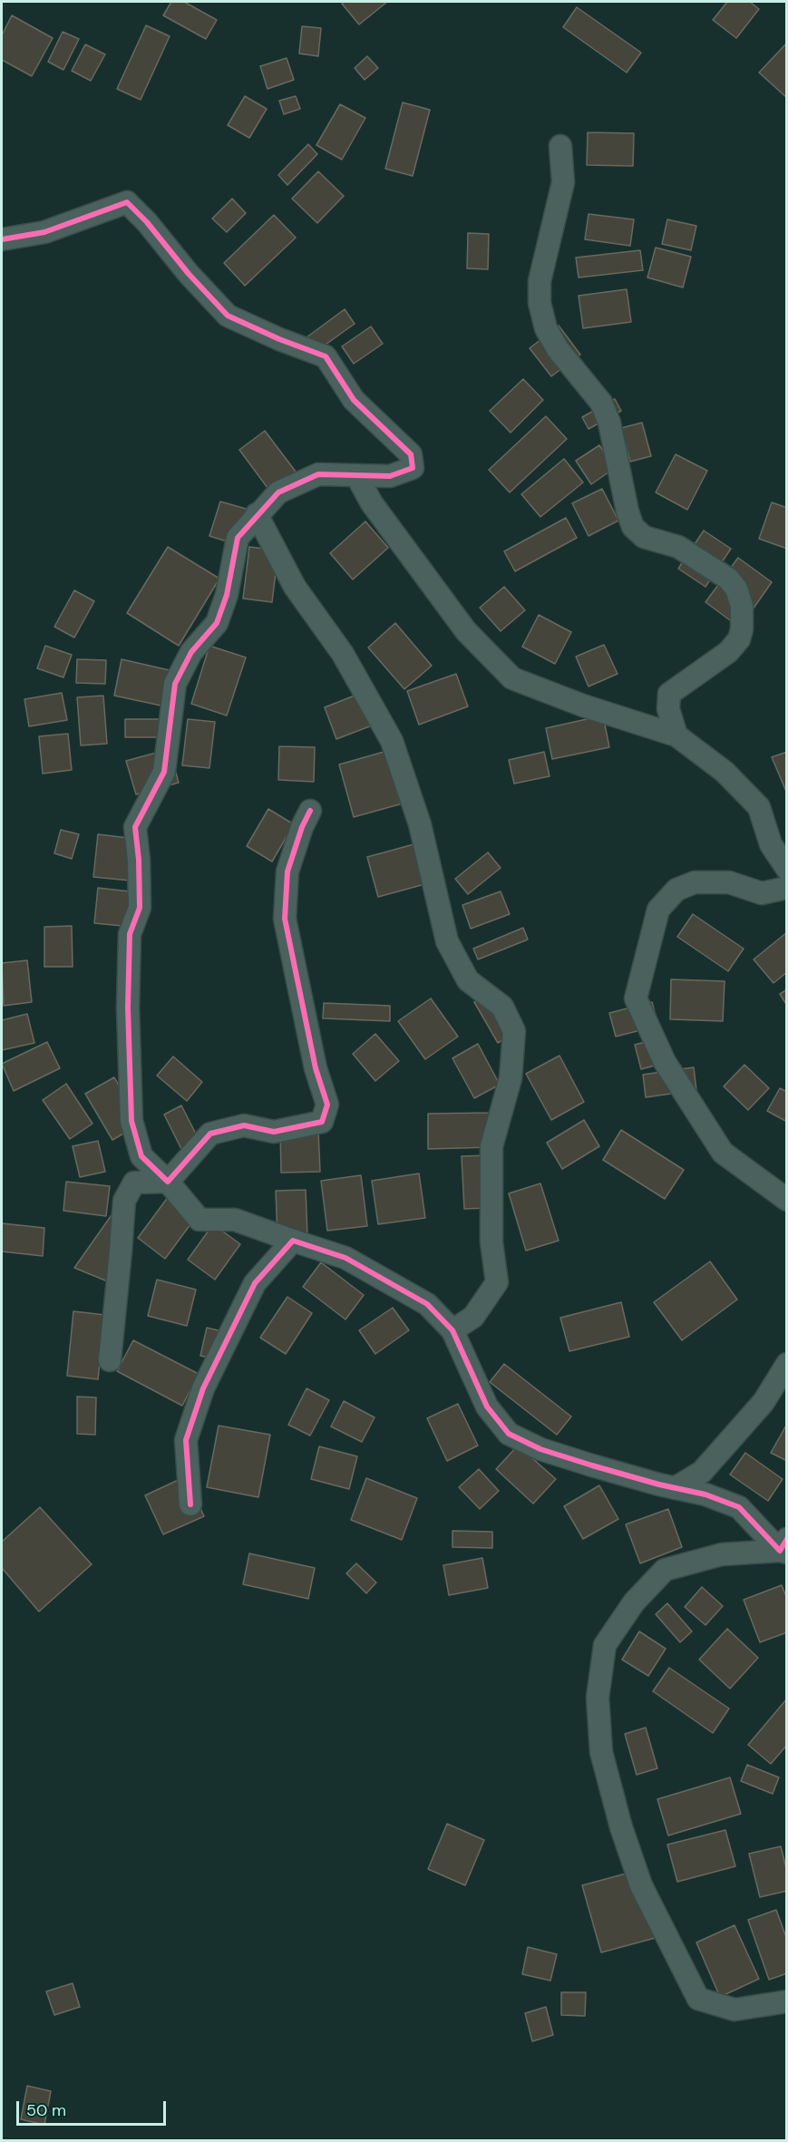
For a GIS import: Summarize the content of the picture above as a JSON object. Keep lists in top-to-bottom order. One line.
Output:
{"scale_bar":"50 m"}
